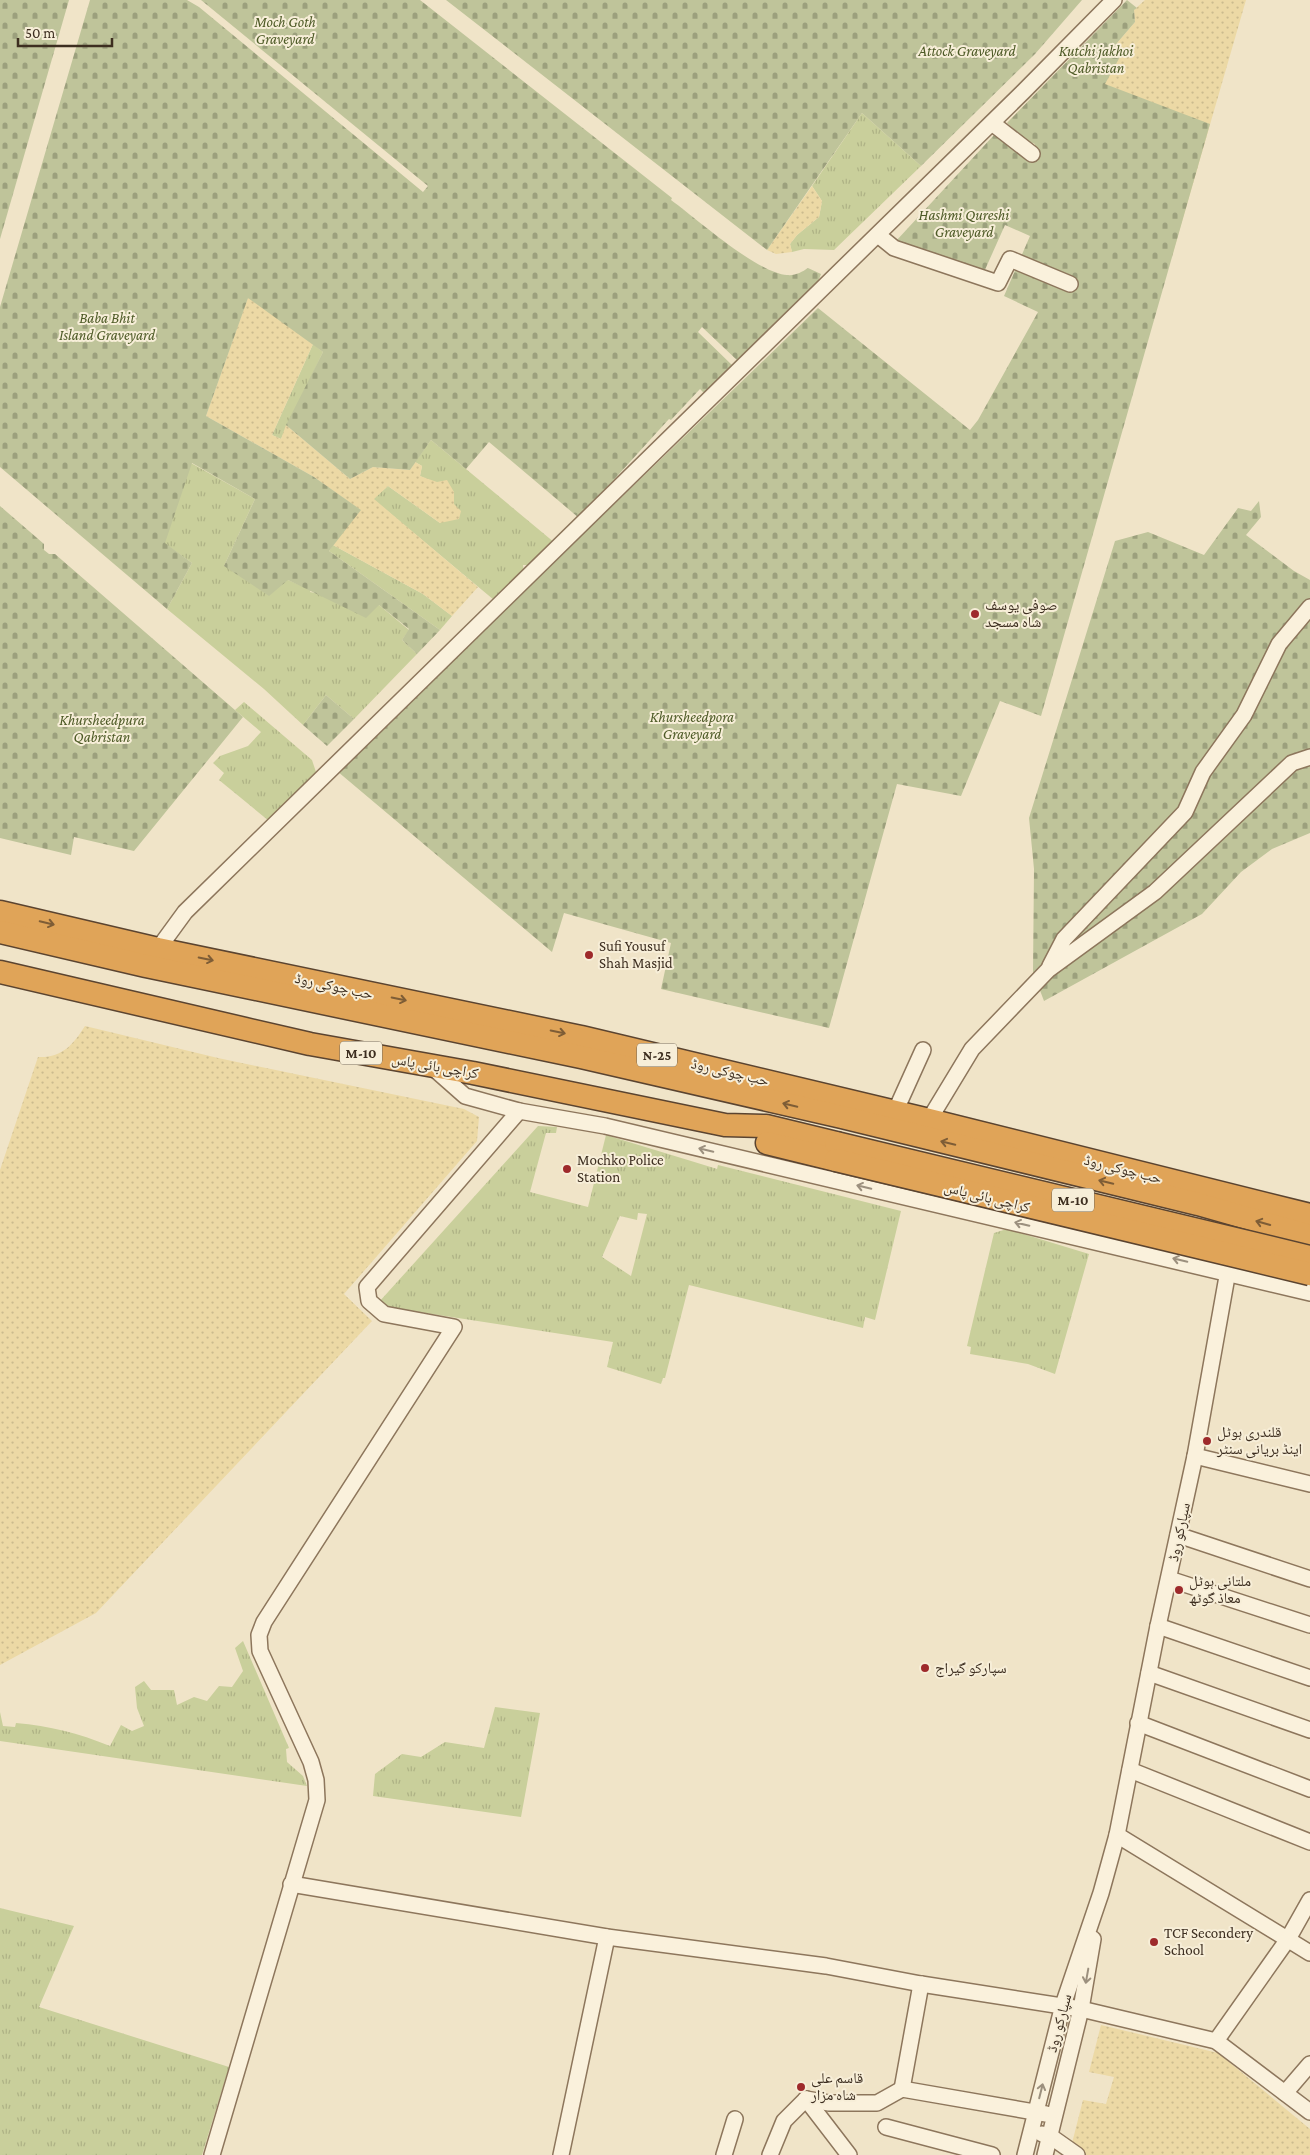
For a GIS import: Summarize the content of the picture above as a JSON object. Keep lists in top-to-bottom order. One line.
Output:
{"streets":{"highway":["حب چوکی روڈ","M-10","N-25","کراچی بائی پاس"],"street":["سپارکو روڈ"]},"crossings":[["حب چوکی روڈ","سپارکو روڈ"]],"parks":["Moch Goth Graveyard","Attock Graveyard","Kutchi jakhoi Qabristan","Hashmi Qureshi Graveyard","Baba Bhit Island Graveyard","Khursheedpora Graveyard","Khursheedpura Qabristan"],"places":["صوفی یوسف شاہ مسجد","Sufi Yousuf Shah Masjid","Mochko Police Station","قلندری ہوٹل اینڈ بریانی سنٹر","ملتانی ہوٹل معاذ گوٹھ","سپارکو گیراج","TCF Secondery School","قاسم علی شاہ مزار"],"scale_bar":"50 m"}
